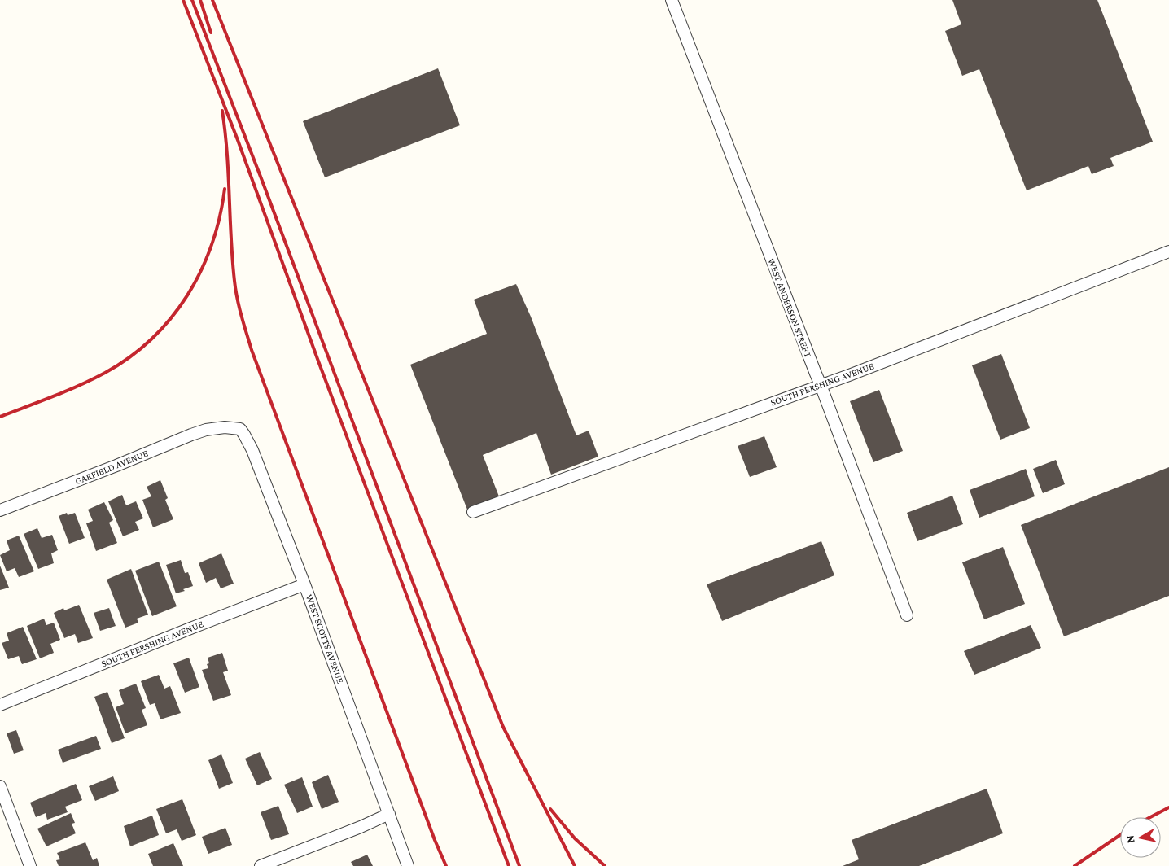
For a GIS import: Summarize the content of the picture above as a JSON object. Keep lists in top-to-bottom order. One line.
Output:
{"streets":{"street":["WEST ANDERSON STREET","SOUTH PERSHING AVENUE","GARFIELD AVENUE","WEST SCOTTS AVENUE"]},"crossings":[["WEST ANDERSON STREET","SOUTH PERSHING AVENUE"],["SOUTH PERSHING AVENUE","WEST SCOTTS AVENUE"],["GARFIELD AVENUE","WEST SCOTTS AVENUE"]],"north":"left"}
